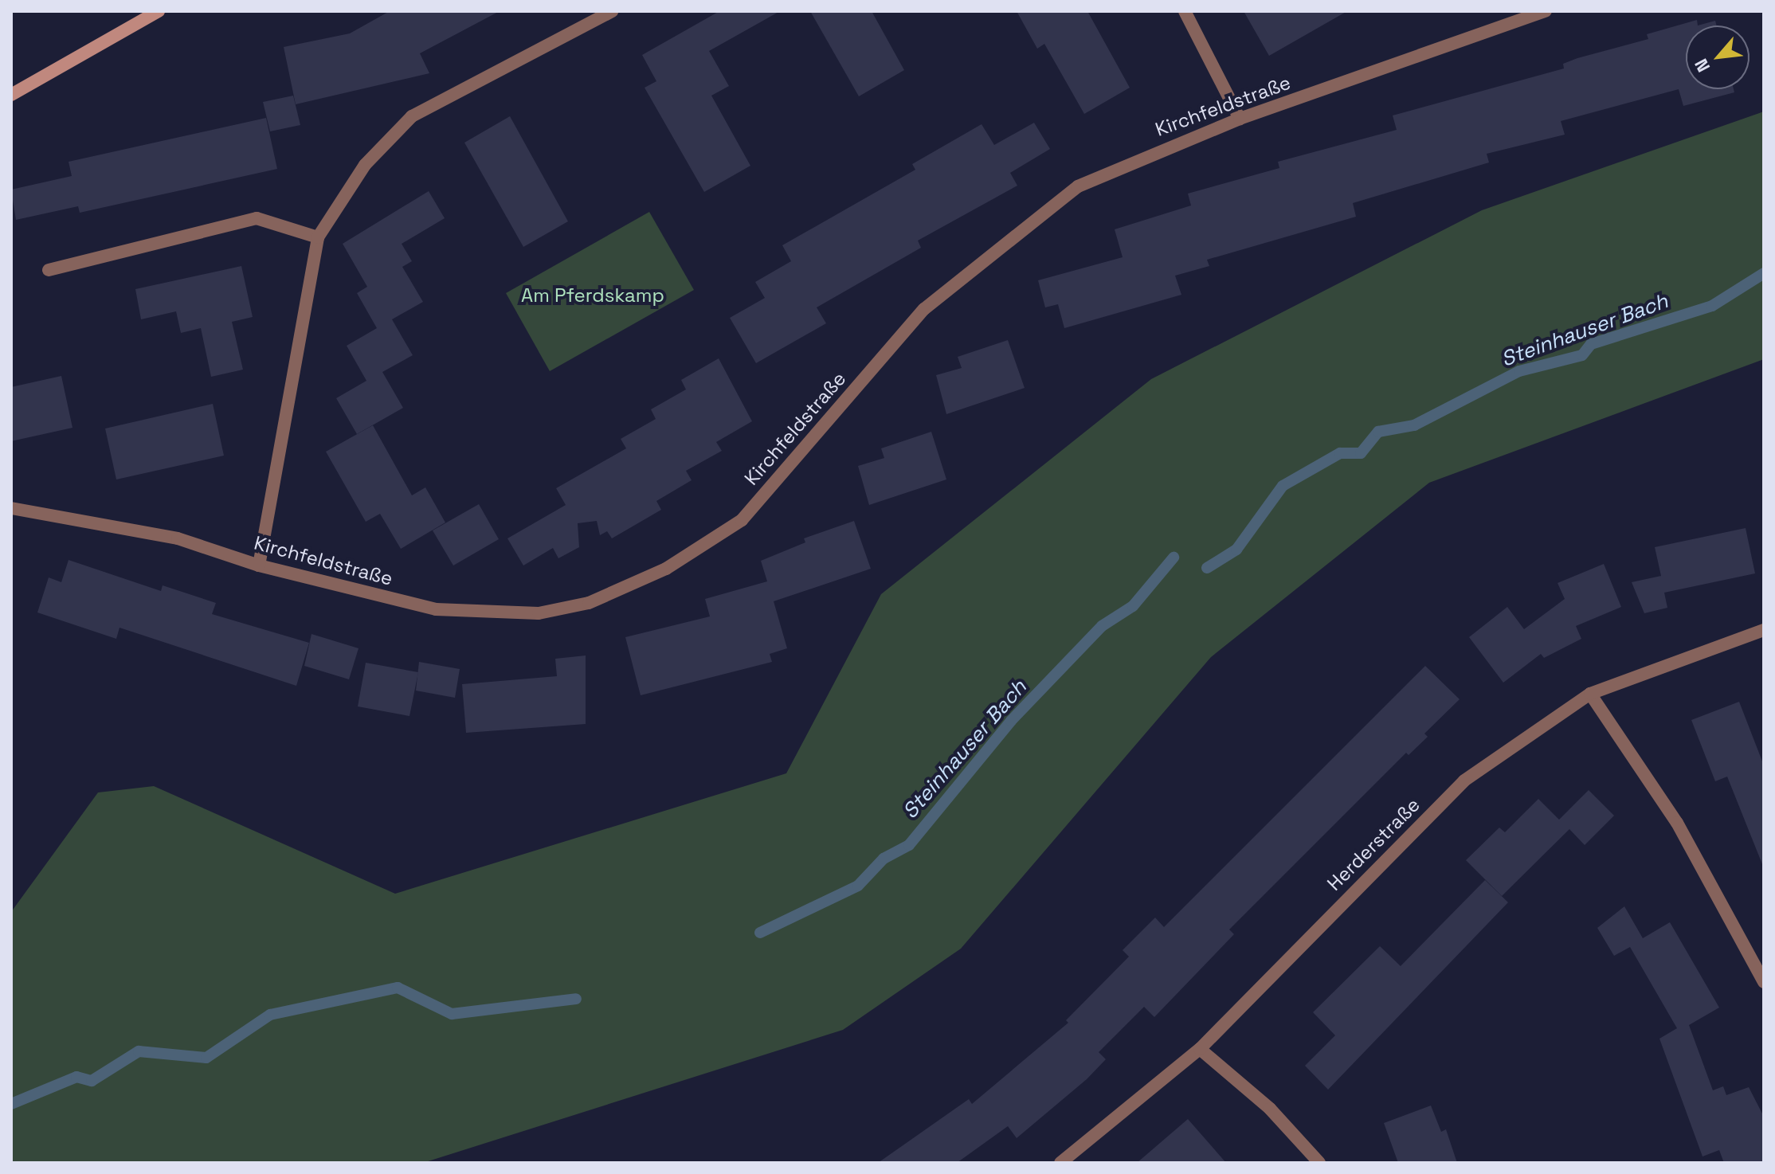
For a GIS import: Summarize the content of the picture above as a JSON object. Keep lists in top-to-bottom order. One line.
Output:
{"streets":{"street":["Kirchfeldstraße","Herderstraße"]},"water":["Steinhauser Bach"],"parks":["Am Pferdskamp"],"north":"bottom left"}
